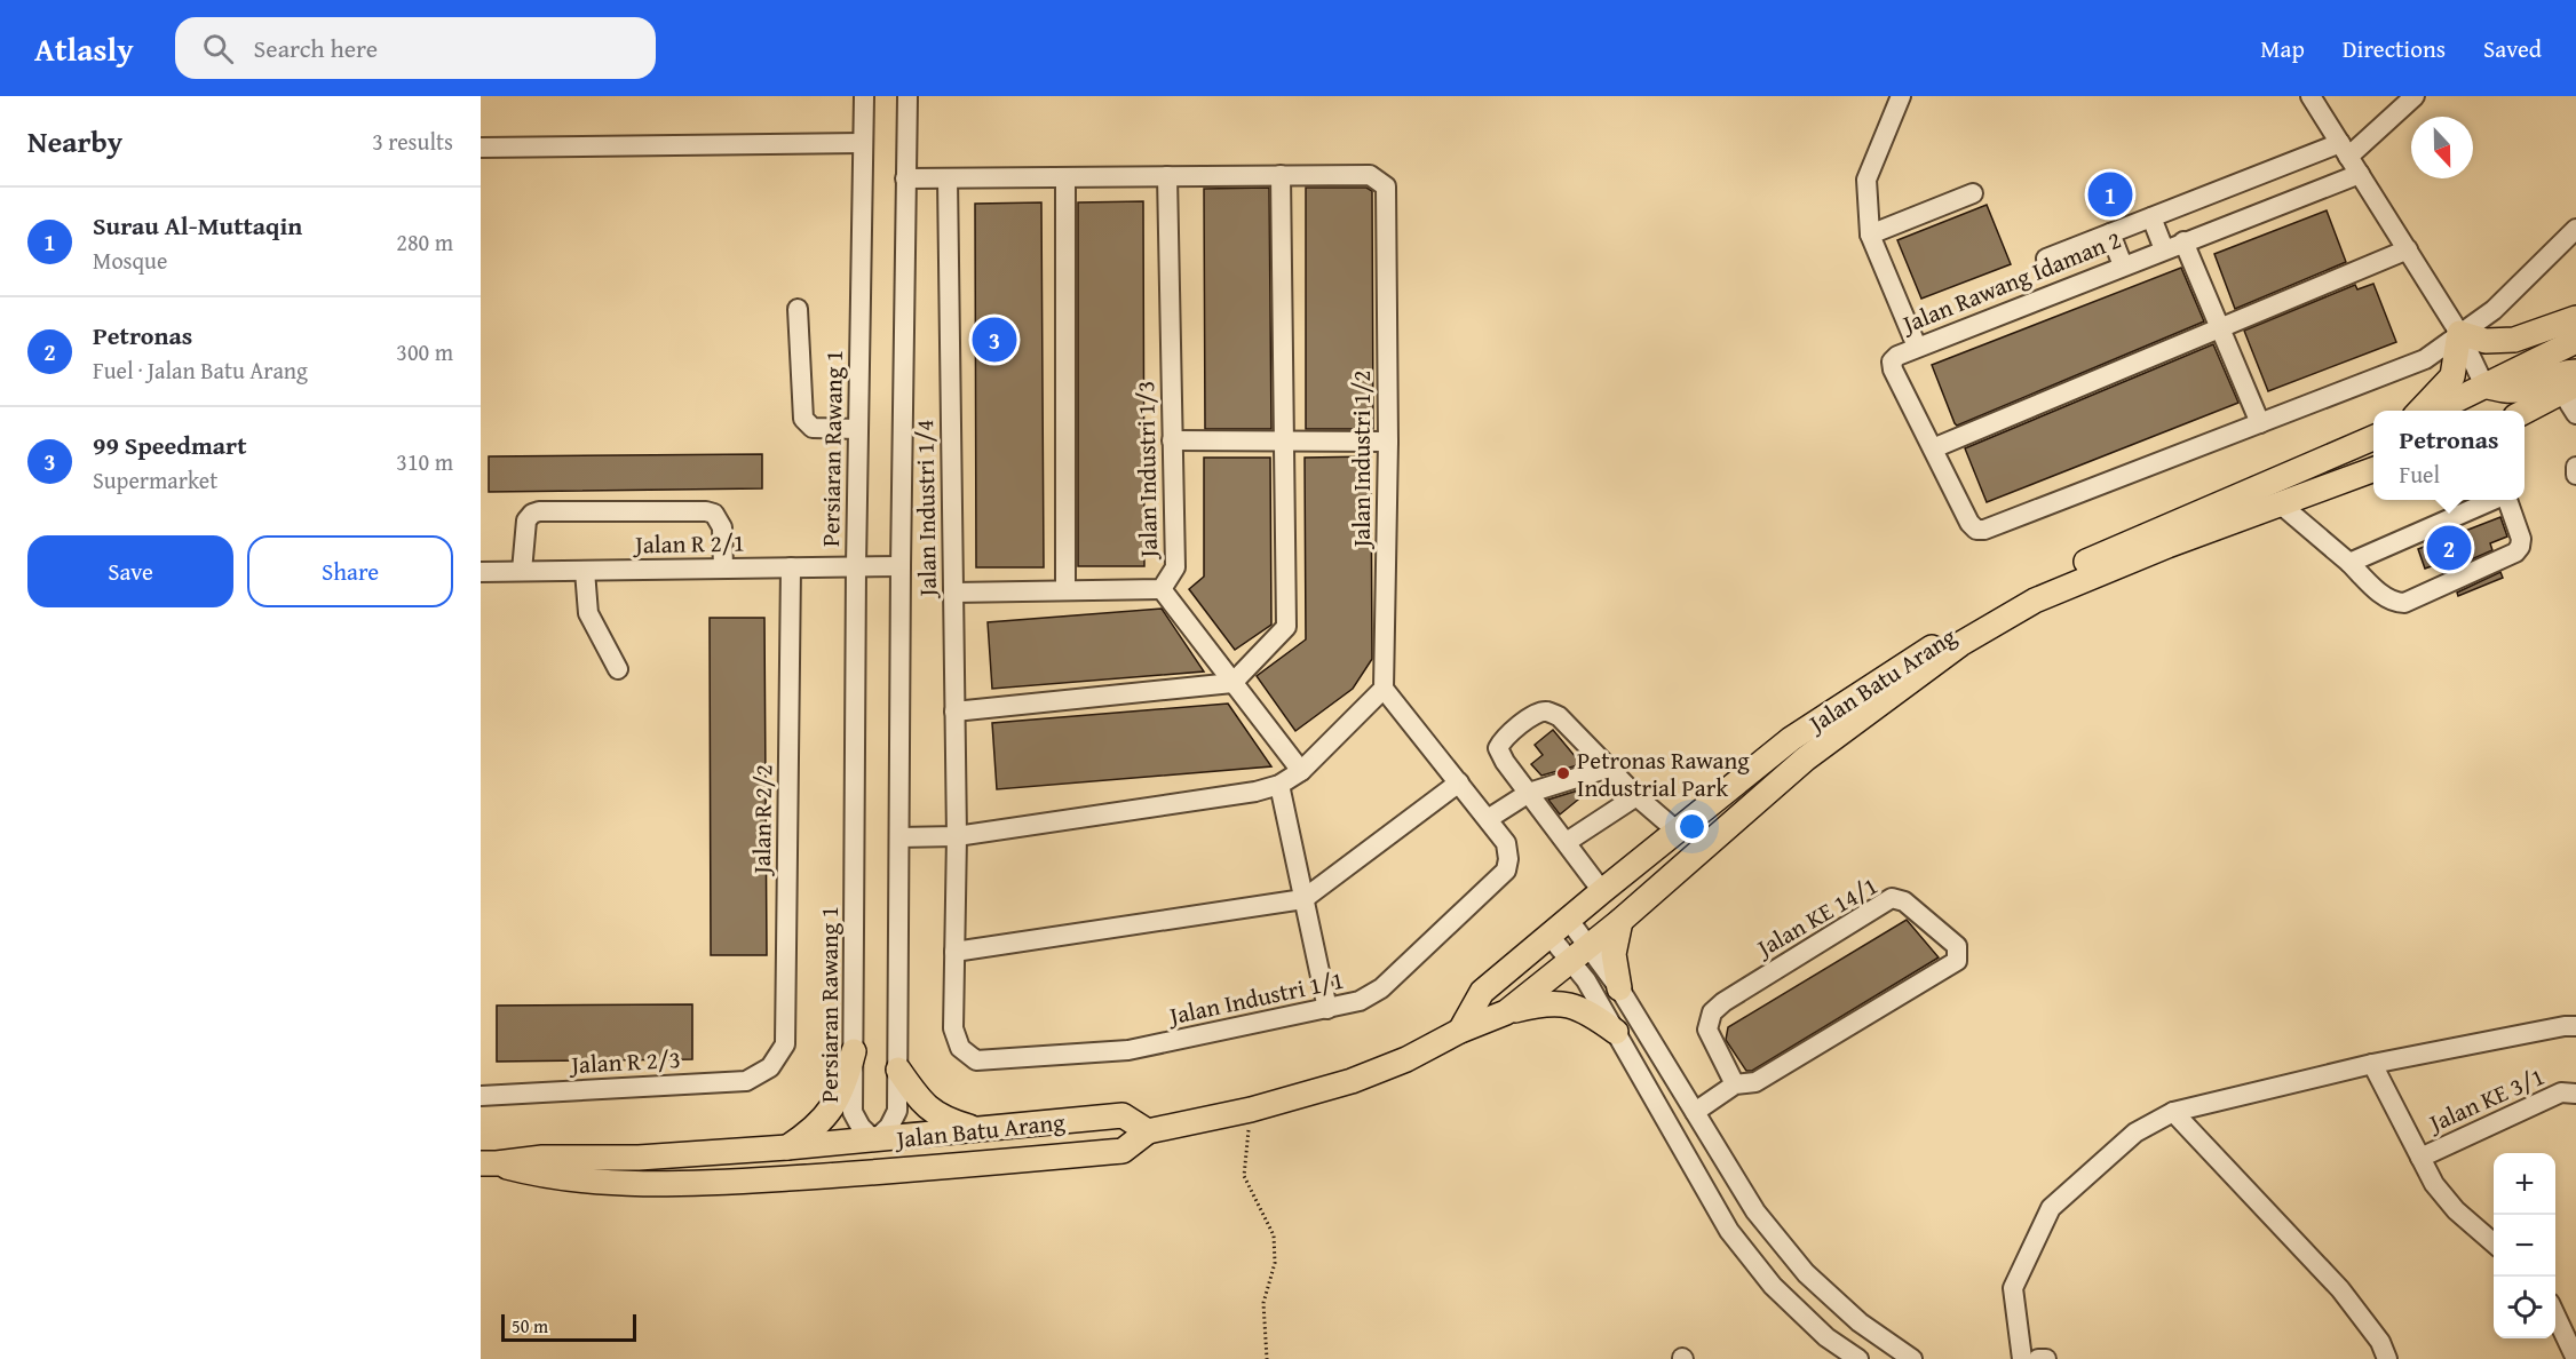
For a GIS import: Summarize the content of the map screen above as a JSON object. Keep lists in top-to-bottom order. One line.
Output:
{"streets":{"main road":["Jalan Batu Arang"],"street":["Jalan Rawang Idaman 2","Persiaran Rawang 1","Jalan Industri 1/2","Jalan Industri 1/3","Jalan Industri 1/4","Jalan R 2/1","Jalan R 2/2","Jalan KE 14/1","Jalan Industri 1/1","Jalan R 2/3","Jalan KE 3/1"]},"crossings":[["Persiaran Rawang 1","Jalan R 2/1"],["Persiaran Rawang 1","Jalan Batu Arang"],["Jalan Industri 1/2","Jalan Industri 1/3"],["Jalan Industri 1/2","Jalan Industri 1/4"],["Jalan Industri 1/2","Jalan Industri 1/1"],["Jalan Industri 1/3","Jalan Industri 1/4"],["Jalan Industri 1/4","Jalan Industri 1/1"],["Jalan R 2/1","Jalan R 2/2"],["Jalan R 2/2","Jalan R 2/3"]],"places":["Petronas Rawang Industrial Park"],"scale_bar":"50 m","north":"bottom","page":{"header":"Atlasly","search":"Search here","nav":["Map","Directions","Saved"],"heading":["Nearby","3 results"],"pins":["1","3","2"],"list":[{"mark":"1","name":"Surau Al-Muttaqin","note":"Mosque","value":"280 m"},{"mark":"2","name":"Petronas","note":"Fuel · Jalan Batu Arang","value":"300 m"},{"mark":"3","name":"99 Speedmart","note":"Supermarket","value":"310 m"}],"popup":["Petronas","Fuel"],"buttons":["Save","Share"],"map_buttons":["+","−"],"scale":"50 m"}}
